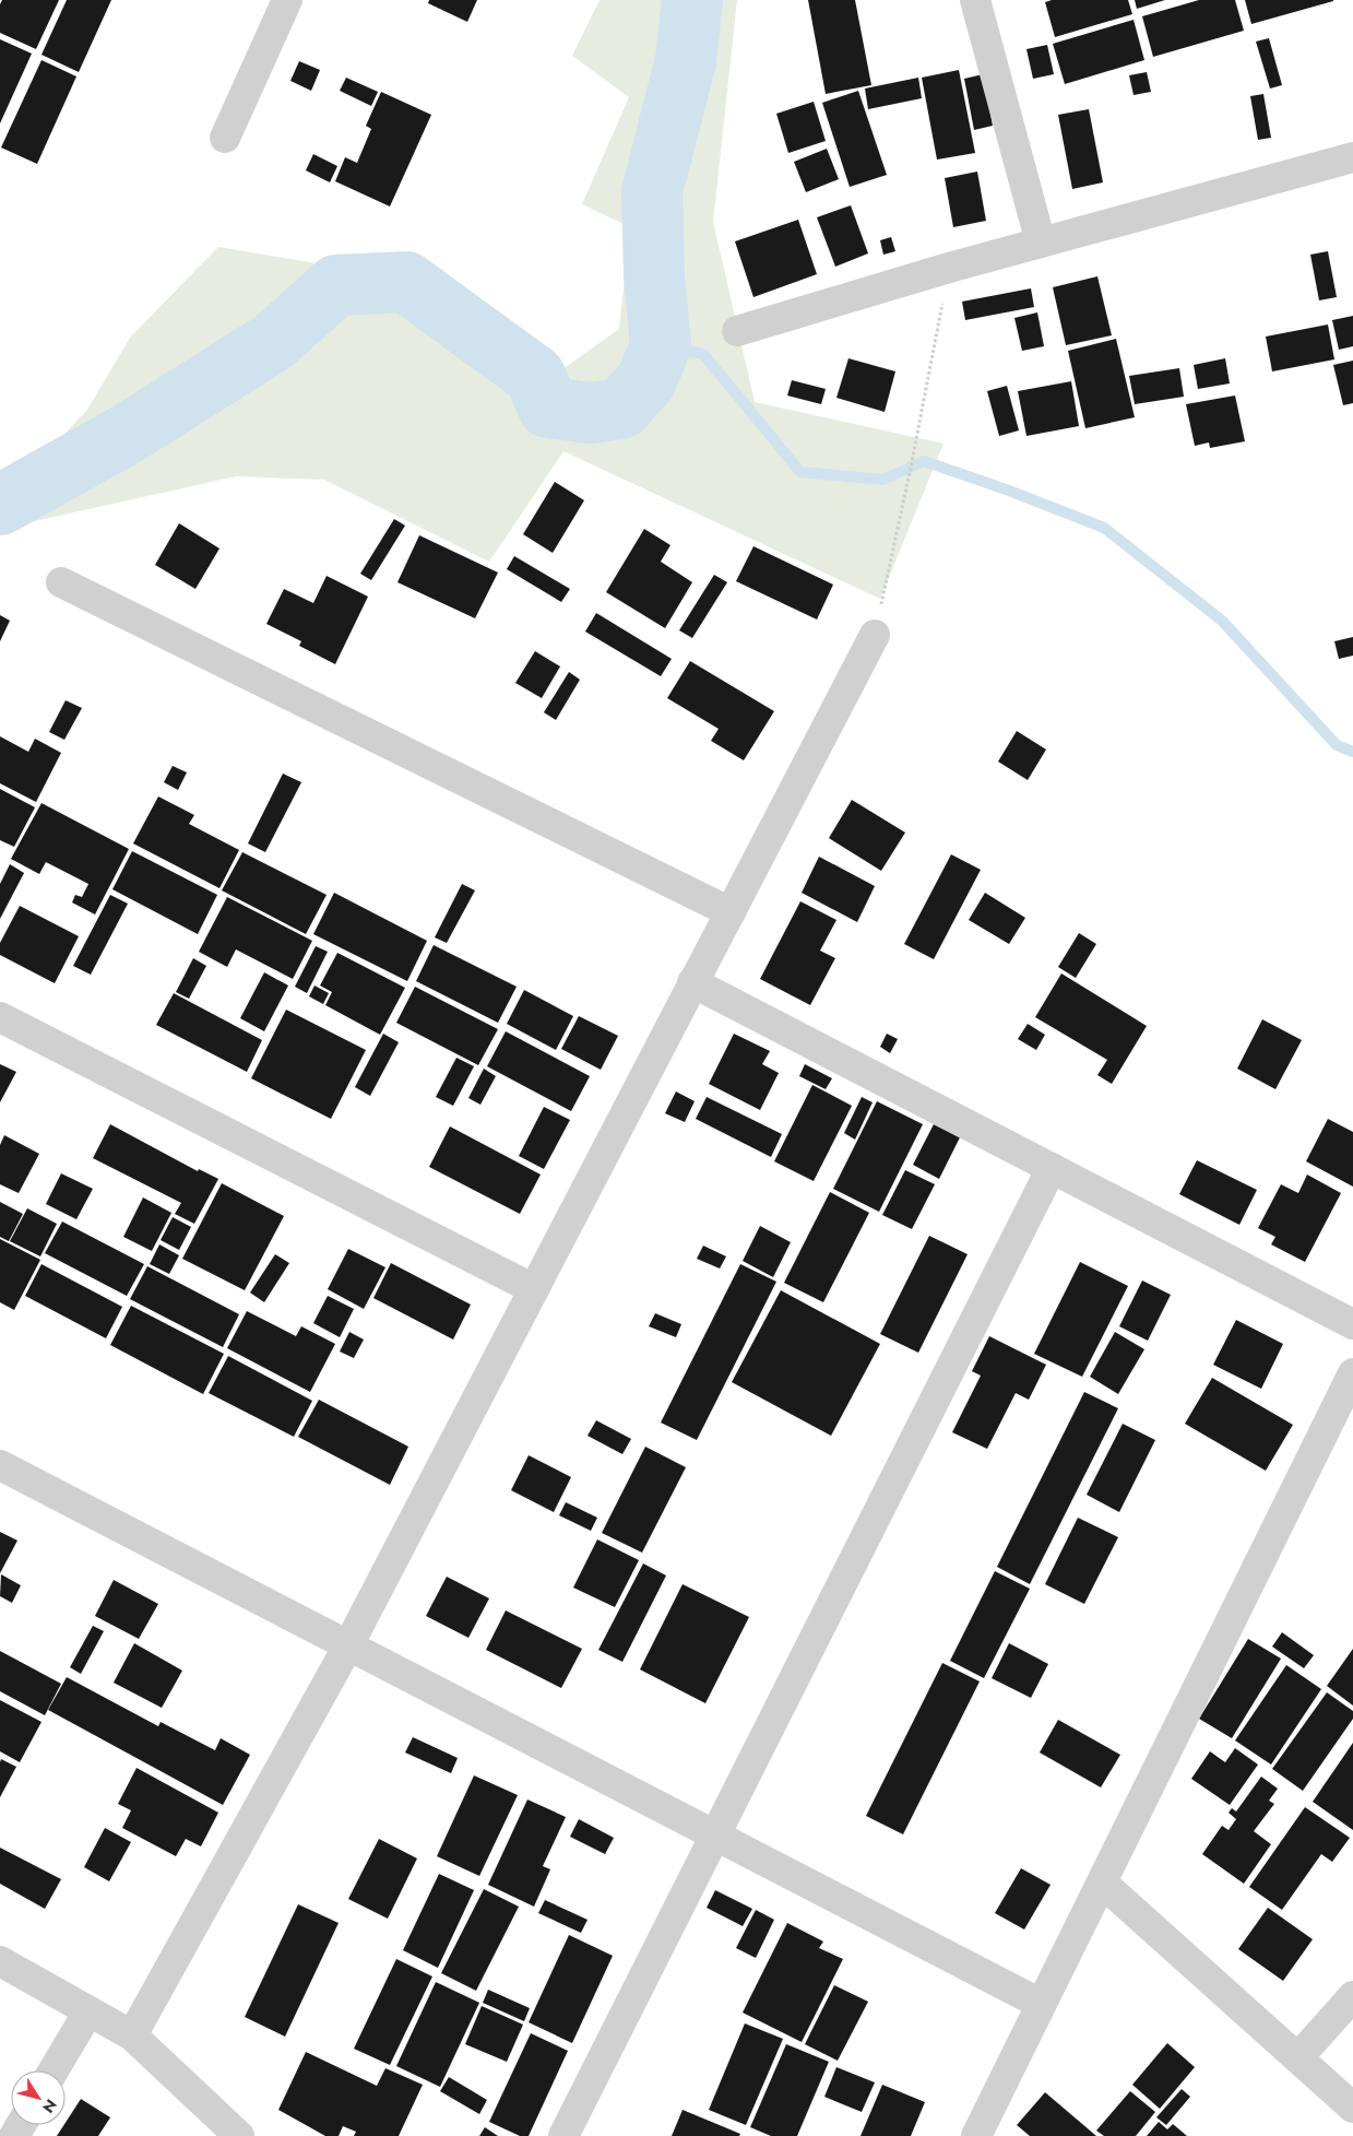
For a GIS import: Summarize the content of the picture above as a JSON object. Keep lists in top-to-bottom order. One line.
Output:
{"north":"bottom right"}
